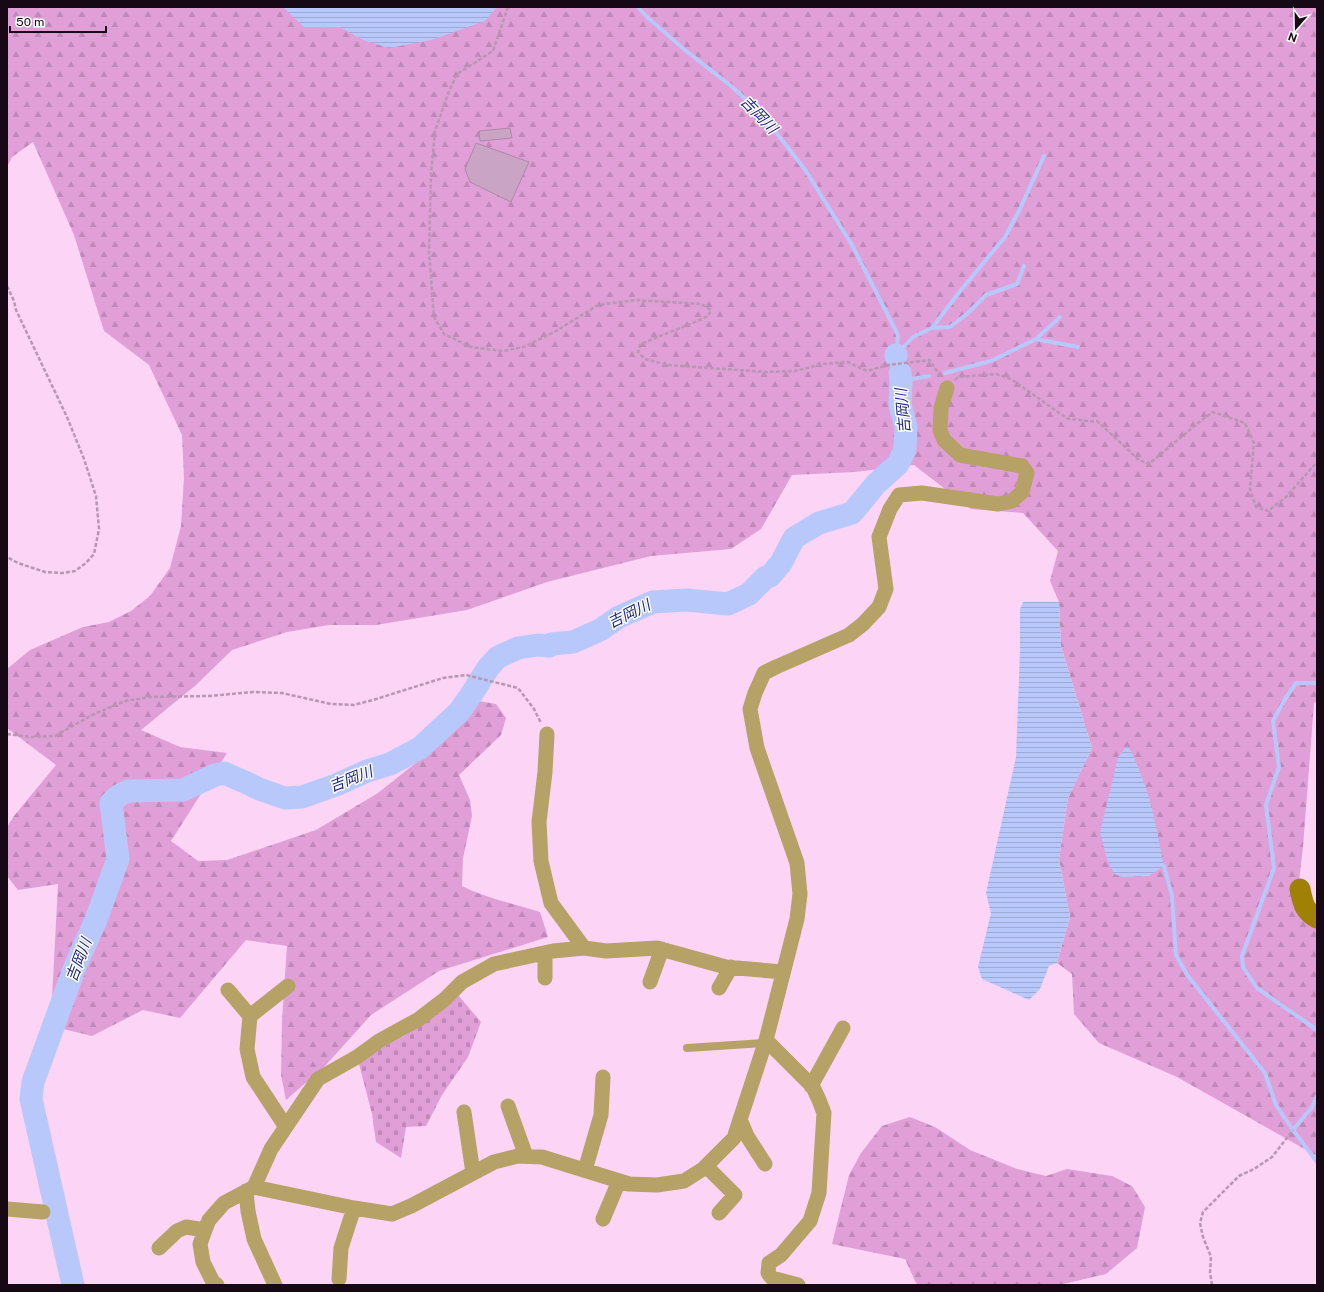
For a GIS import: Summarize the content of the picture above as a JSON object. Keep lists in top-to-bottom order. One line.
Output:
{"water":["吉岡川"],"scale_bar":"50 m","north":"bottom"}
